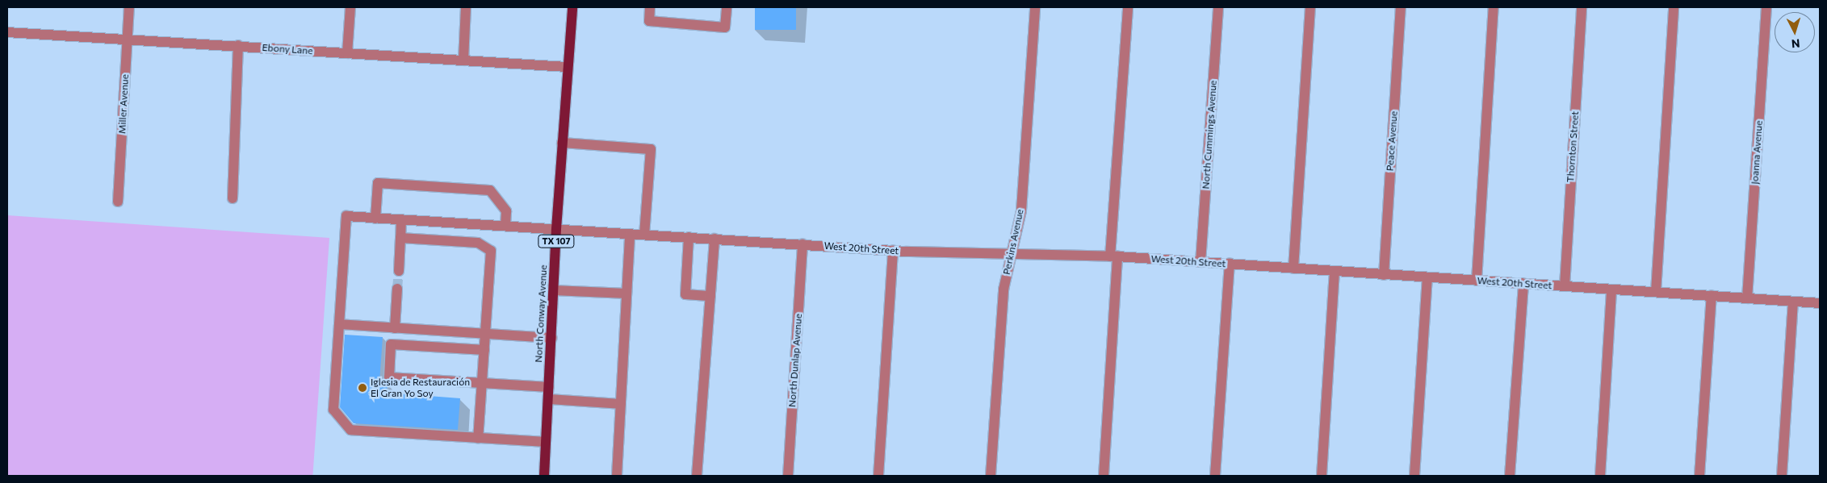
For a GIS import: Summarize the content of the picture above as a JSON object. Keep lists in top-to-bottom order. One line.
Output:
{"streets":{"main road":["TX 107","North Conway Avenue"],"street":["Ebony Lane","Miller Avenue","North Cummings Avenue","Peace Avenue","Thornton Street","Joanna Avenue","Perkins Avenue","West 20th Street","North Dunlap Avenue"]},"crossings":[["Ebony Lane","Miller Avenue"],["Ebony Lane","North Conway Avenue"],["North Cummings Avenue","West 20th Street"],["Peace Avenue","West 20th Street"],["Thornton Street","West 20th Street"],["Joanna Avenue","West 20th Street"],["Perkins Avenue","West 20th Street"],["West 20th Street","North Conway Avenue"],["West 20th Street","North Dunlap Avenue"]],"places":["Iglesia de Restauración El Gran Yo Soy"],"north":"bottom"}
